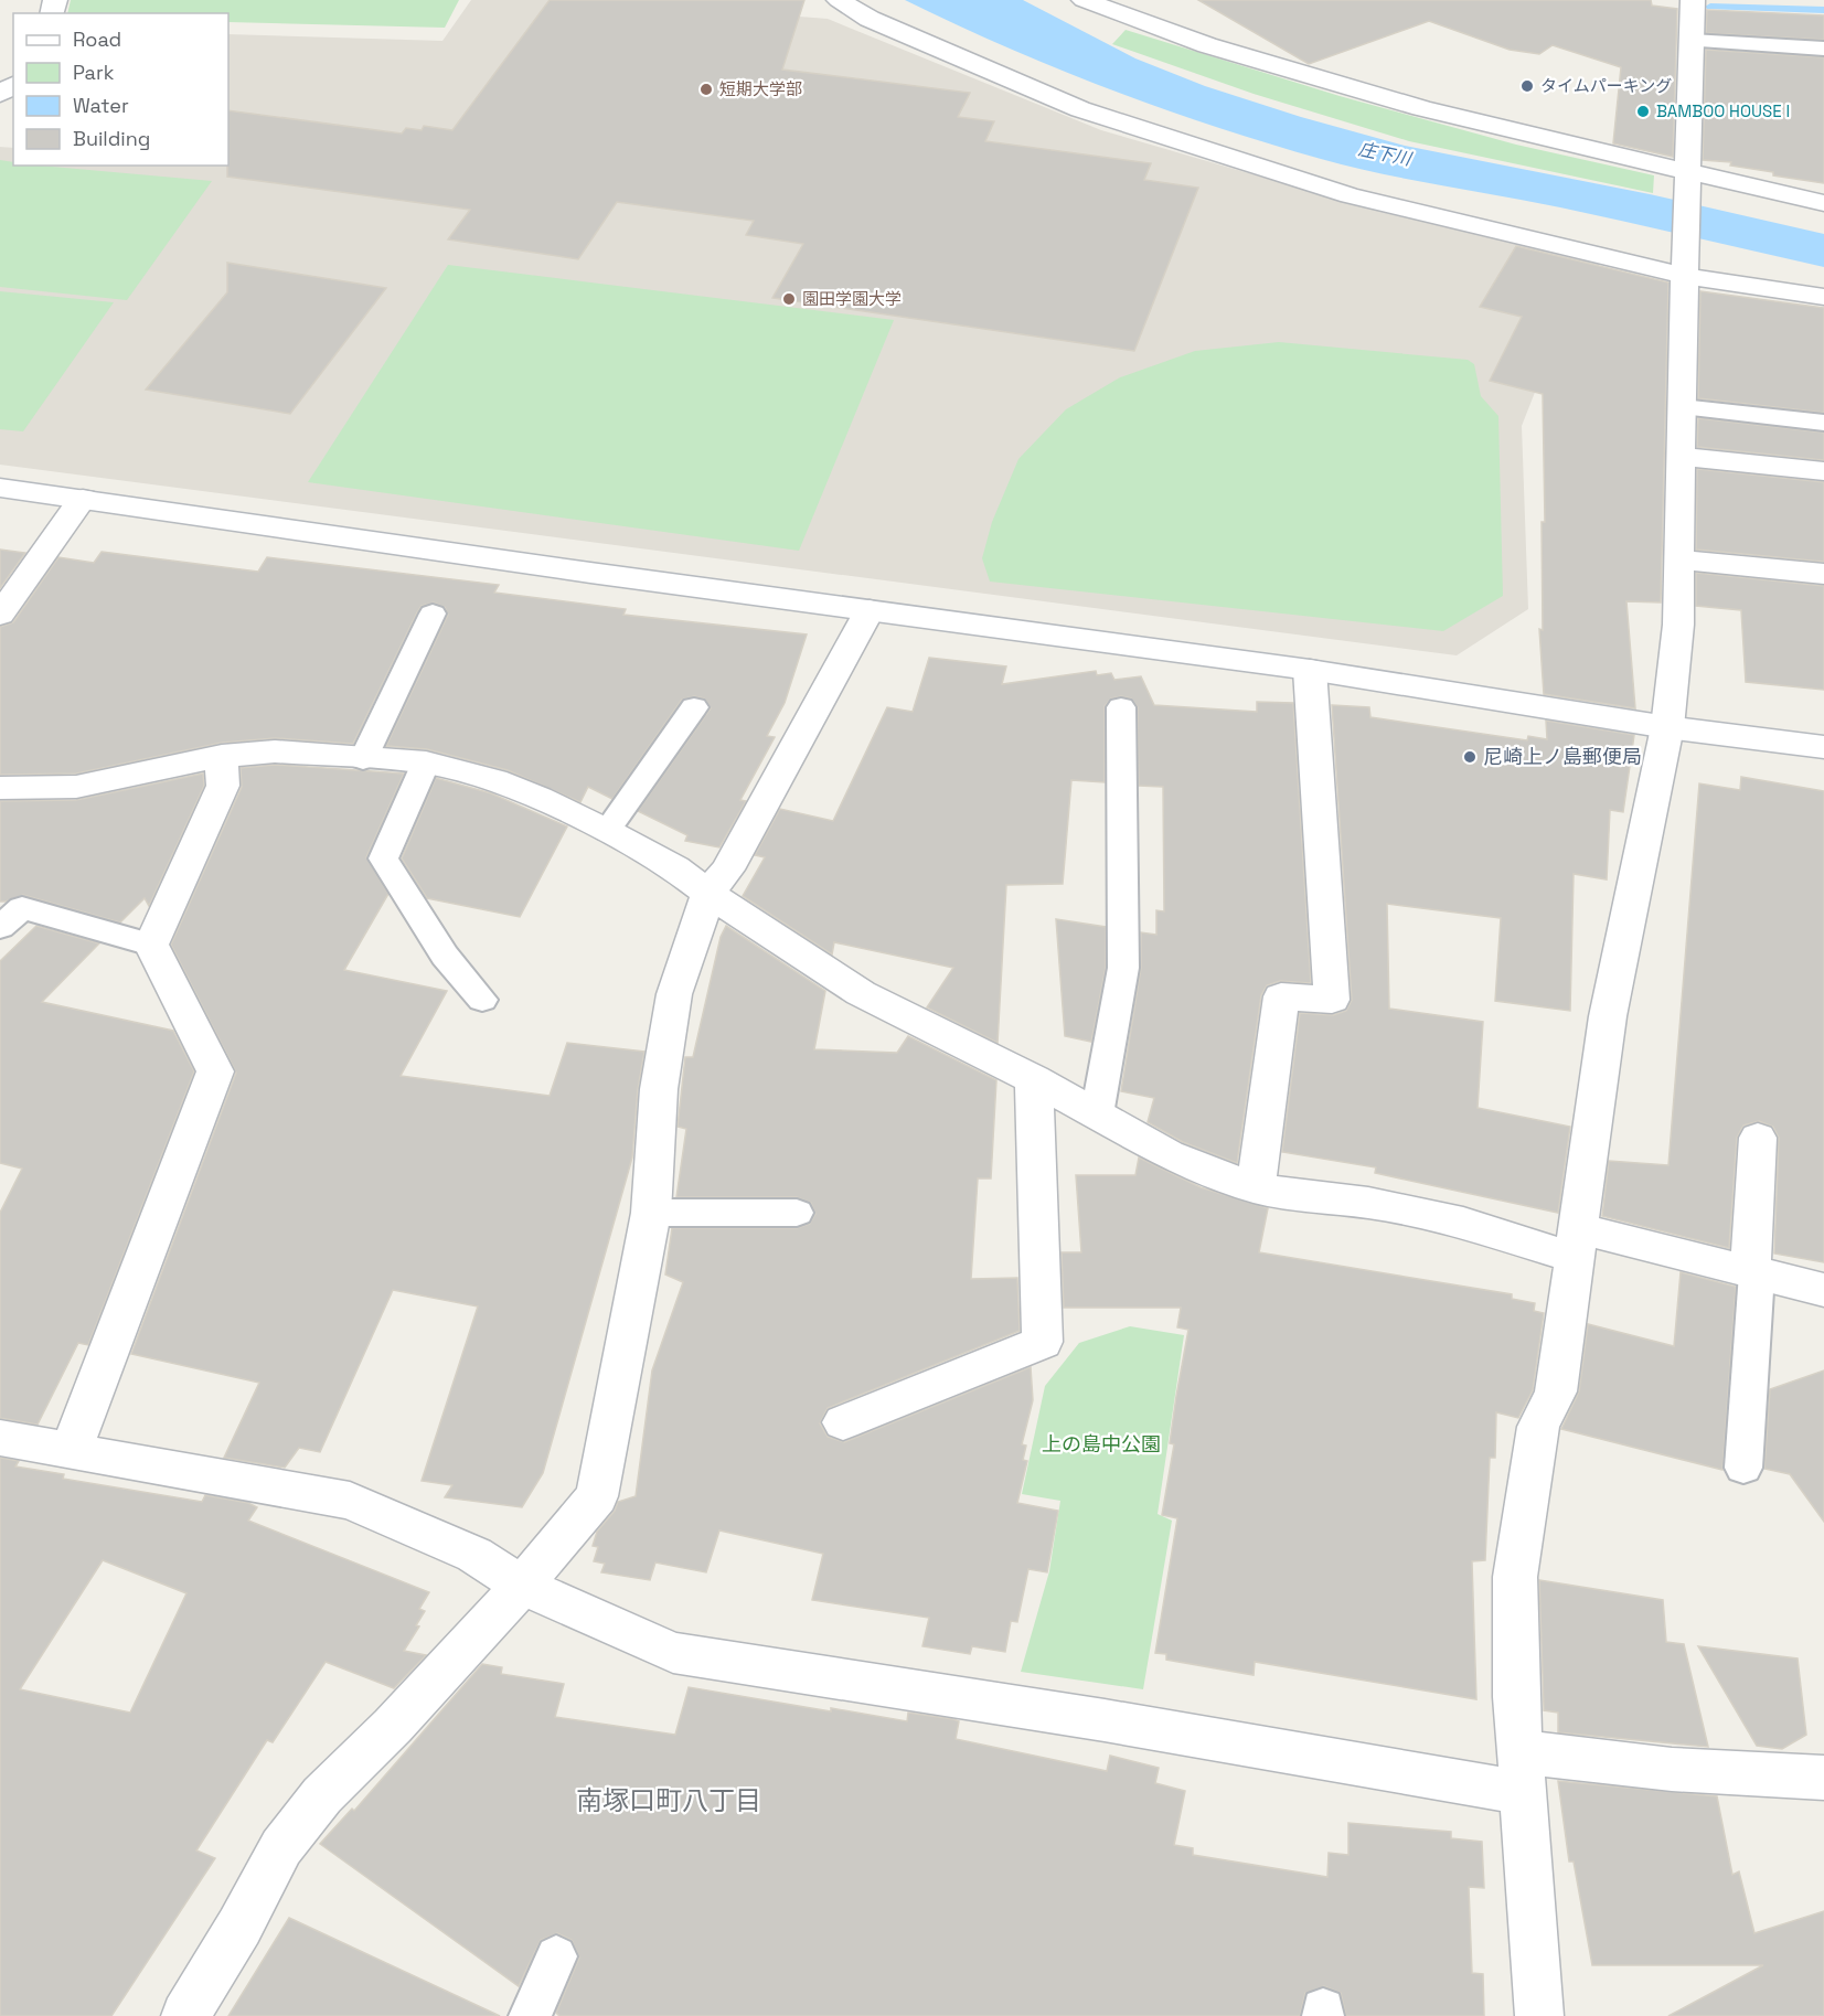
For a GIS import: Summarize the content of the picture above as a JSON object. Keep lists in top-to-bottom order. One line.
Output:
{"districts":["南塚口町八丁目"],"water":["庄下川"],"parks":["上の島中公園"],"places":["タイムパーキング","短期大学部","BAMBOO HOUSE I","園田学園大学","尼崎上ノ島郵便局"],"legend":["Road","Park","Water","Building"]}
